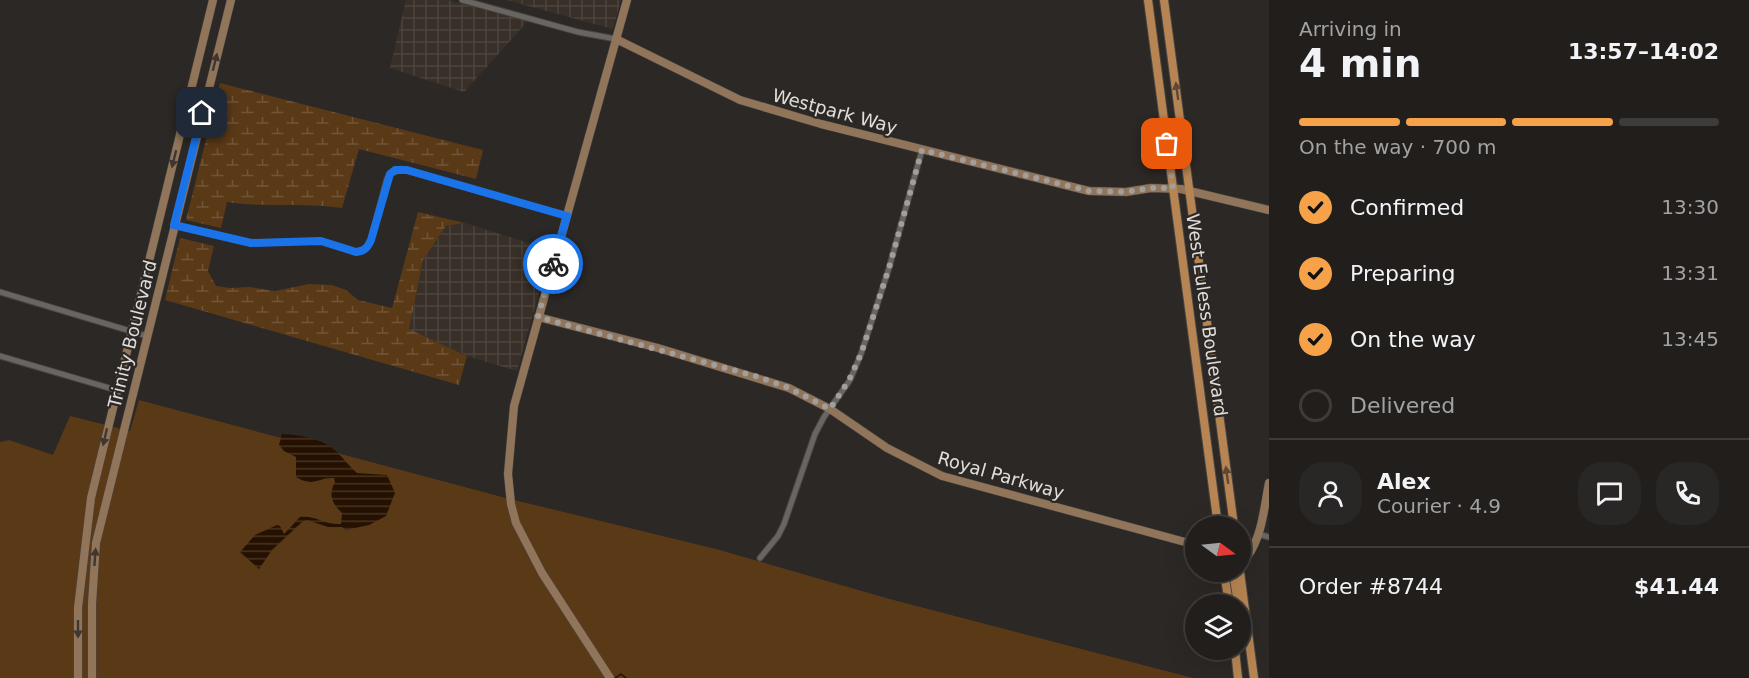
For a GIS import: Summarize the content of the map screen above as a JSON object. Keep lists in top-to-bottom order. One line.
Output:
{"streets":{"main road":["West Euless Boulevard"],"street":["Westpark Way","Trinity Boulevard","Royal Parkway"]},"crossings":[["Westpark Way","West Euless Boulevard"]],"north":"right","page":{"heading":["4 min","Arriving in","13:57–14:02"],"panel":["Alex","Courier · 4.9","Order #8744","$41.44"],"bar":"On the way · 700 m","list":[["Confirmed","13:30"],["Preparing","13:31"],["On the way","13:45"],"Delivered"]}}
